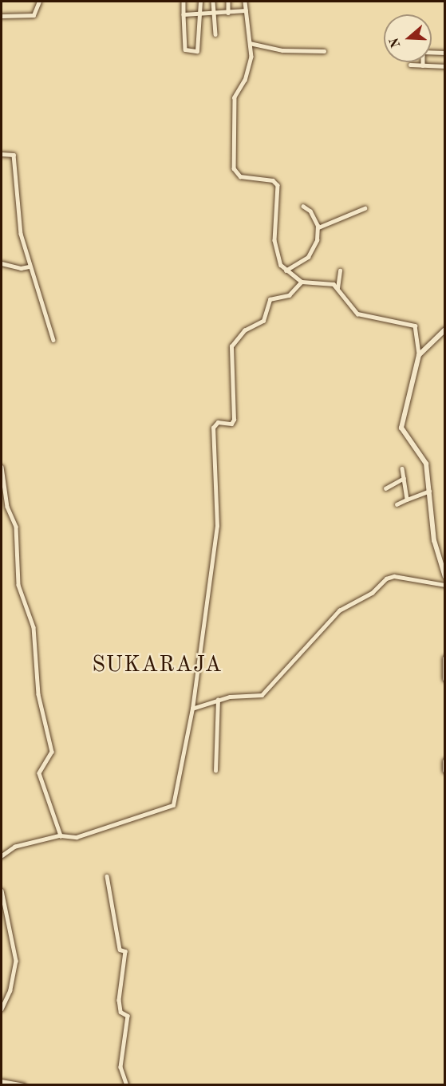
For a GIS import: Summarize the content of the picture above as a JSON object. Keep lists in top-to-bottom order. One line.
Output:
{"districts":["SUKARAJA"],"north":"left"}
